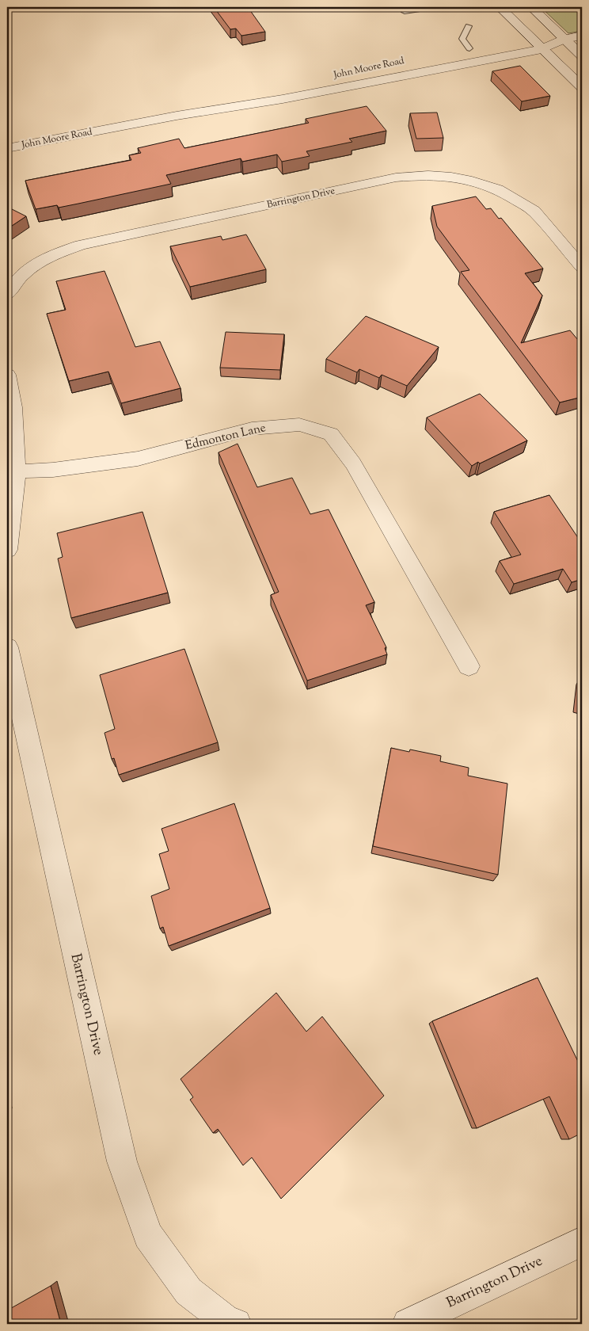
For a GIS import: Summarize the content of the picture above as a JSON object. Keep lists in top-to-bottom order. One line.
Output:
{"streets":{"street":["John Moore Road","Barrington Drive","Edmonton Lane"]}}
